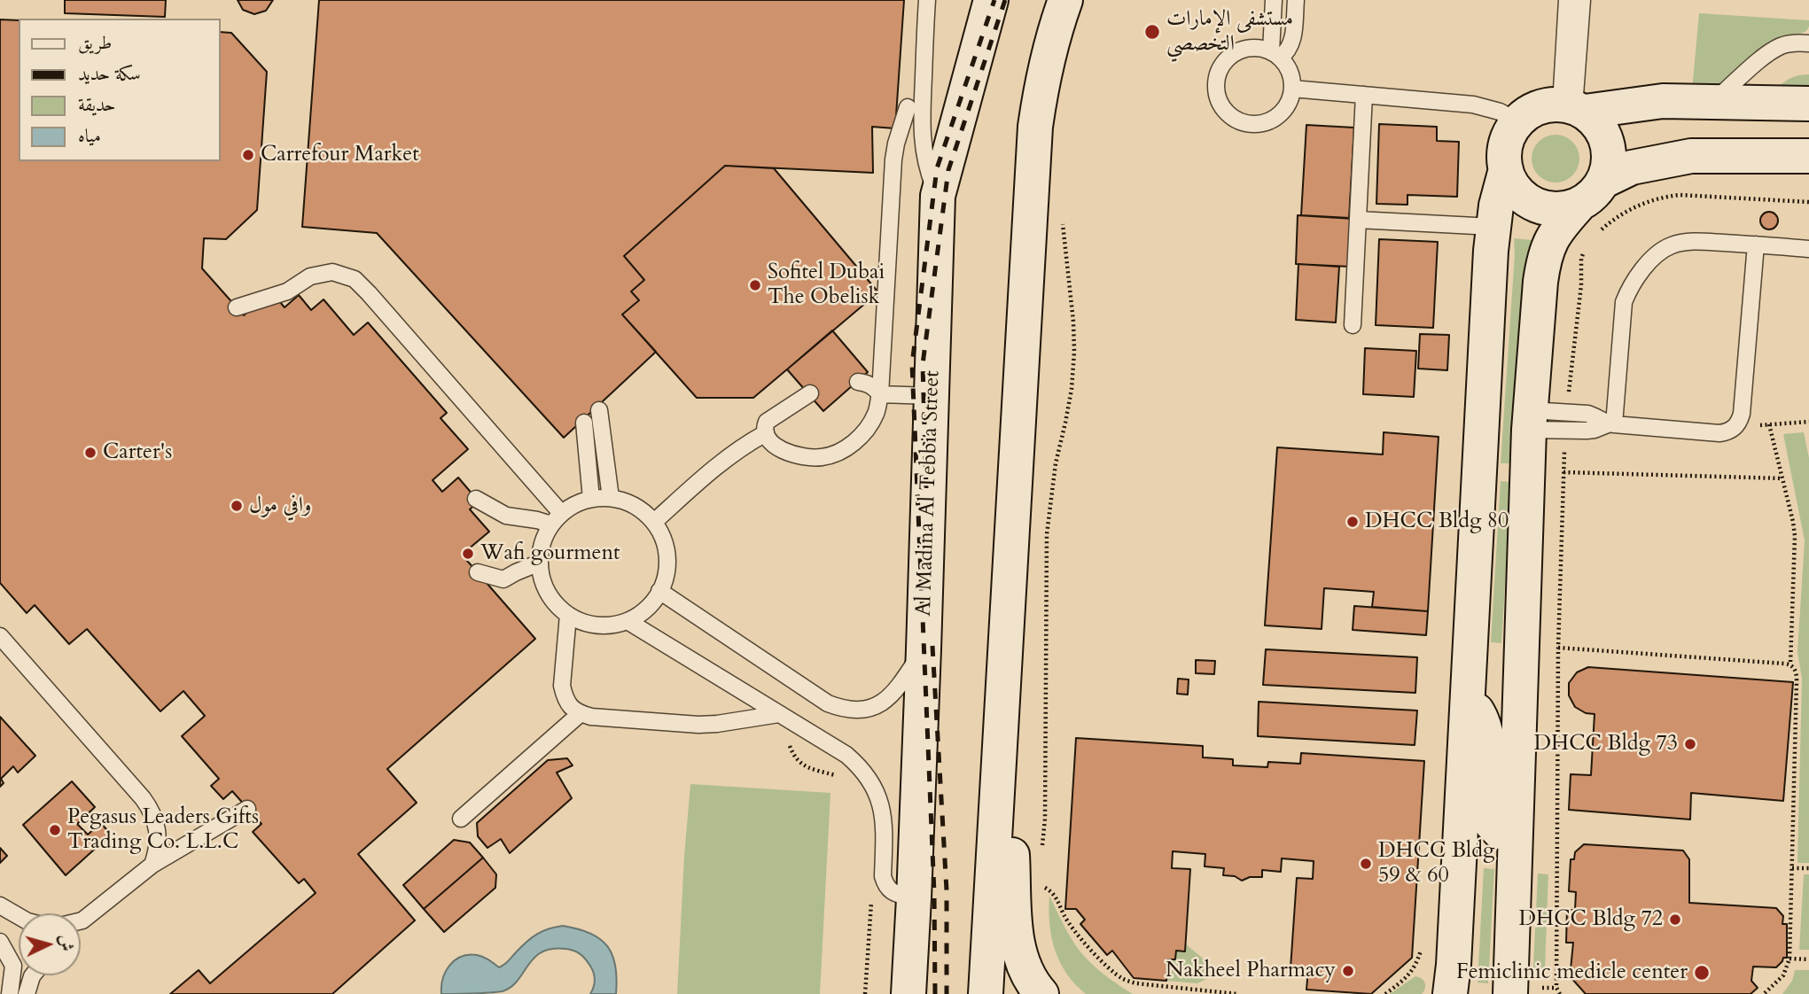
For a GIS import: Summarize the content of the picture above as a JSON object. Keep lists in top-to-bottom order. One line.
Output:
{"streets":{"street":["Al Madina Al Tebbia Street"]},"places":["مستشفى الإمارات التخصصي","Carrefour Market","Sofitel Dubai The Obelisk","Carter's","وافي مول","DHCC Bldg 80","Wafi gourment","DHCC Bldg 73","Pegasus Leaders Gifts Trading Co. L.L.C","DHCC Bldg 59 & 60","DHCC Bldg 72","Nakheel Pharmacy","Femiclinic medicle center"],"legend":["طريق","سكة حديد","حديقة","مياه"],"north":"right"}
